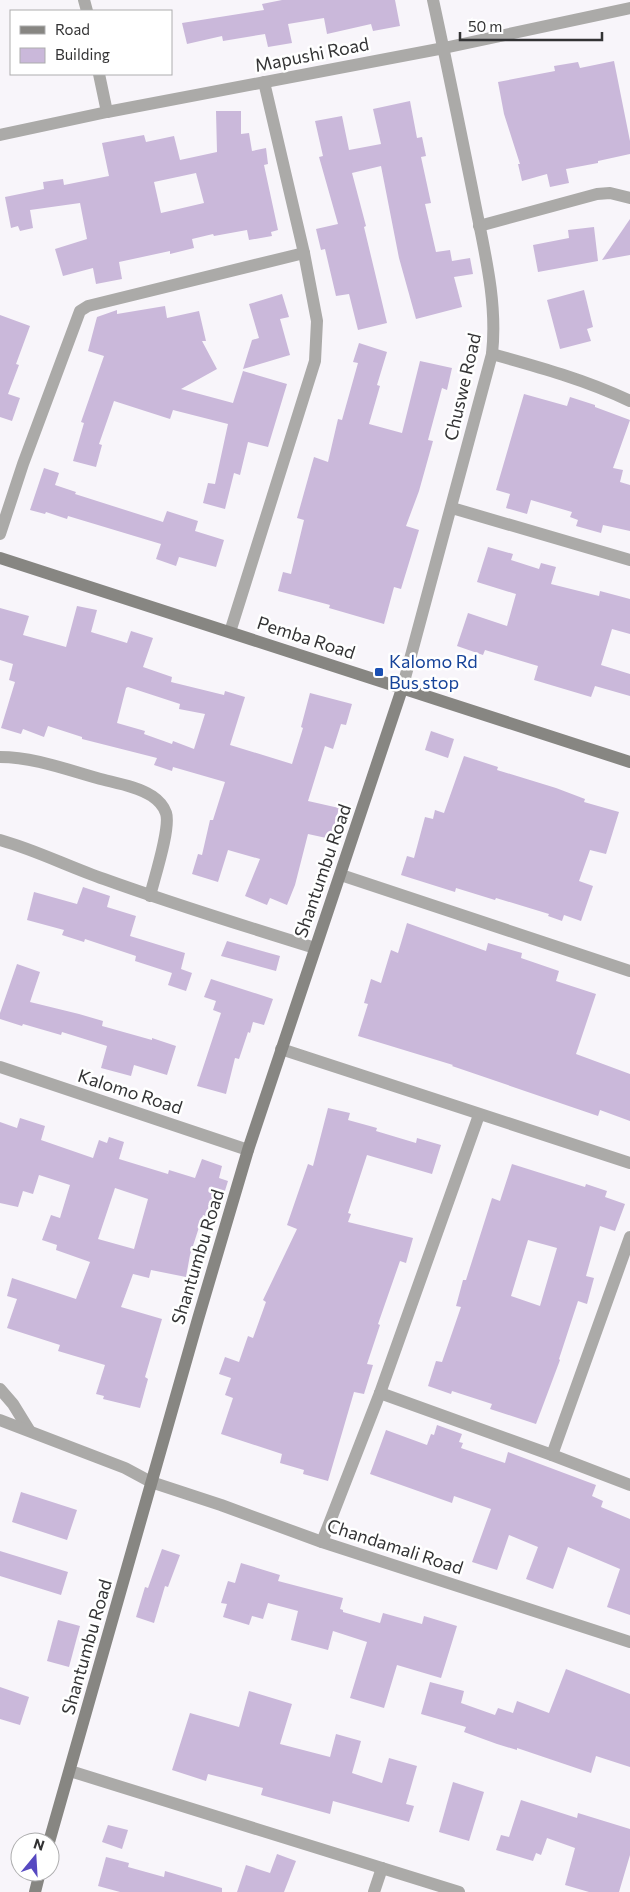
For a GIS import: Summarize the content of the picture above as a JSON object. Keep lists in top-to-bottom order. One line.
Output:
{"streets":{"street":["Mapushi Road","Chuswe Road","Pemba Road","Shantumbu Road","Kalomo Road","Chandamali Road"]},"crossings":[["Mapushi Road","Chuswe Road"],["Chuswe Road","Pemba Road"],["Chuswe Road","Shantumbu Road"],["Pemba Road","Shantumbu Road"],["Shantumbu Road","Kalomo Road"],["Shantumbu Road","Chandamali Road"]],"places":{"transit":["Kalomo Rd Bus stop"]},"legend":["Road","Building"],"scale_bar":"50 m","north":"top"}
